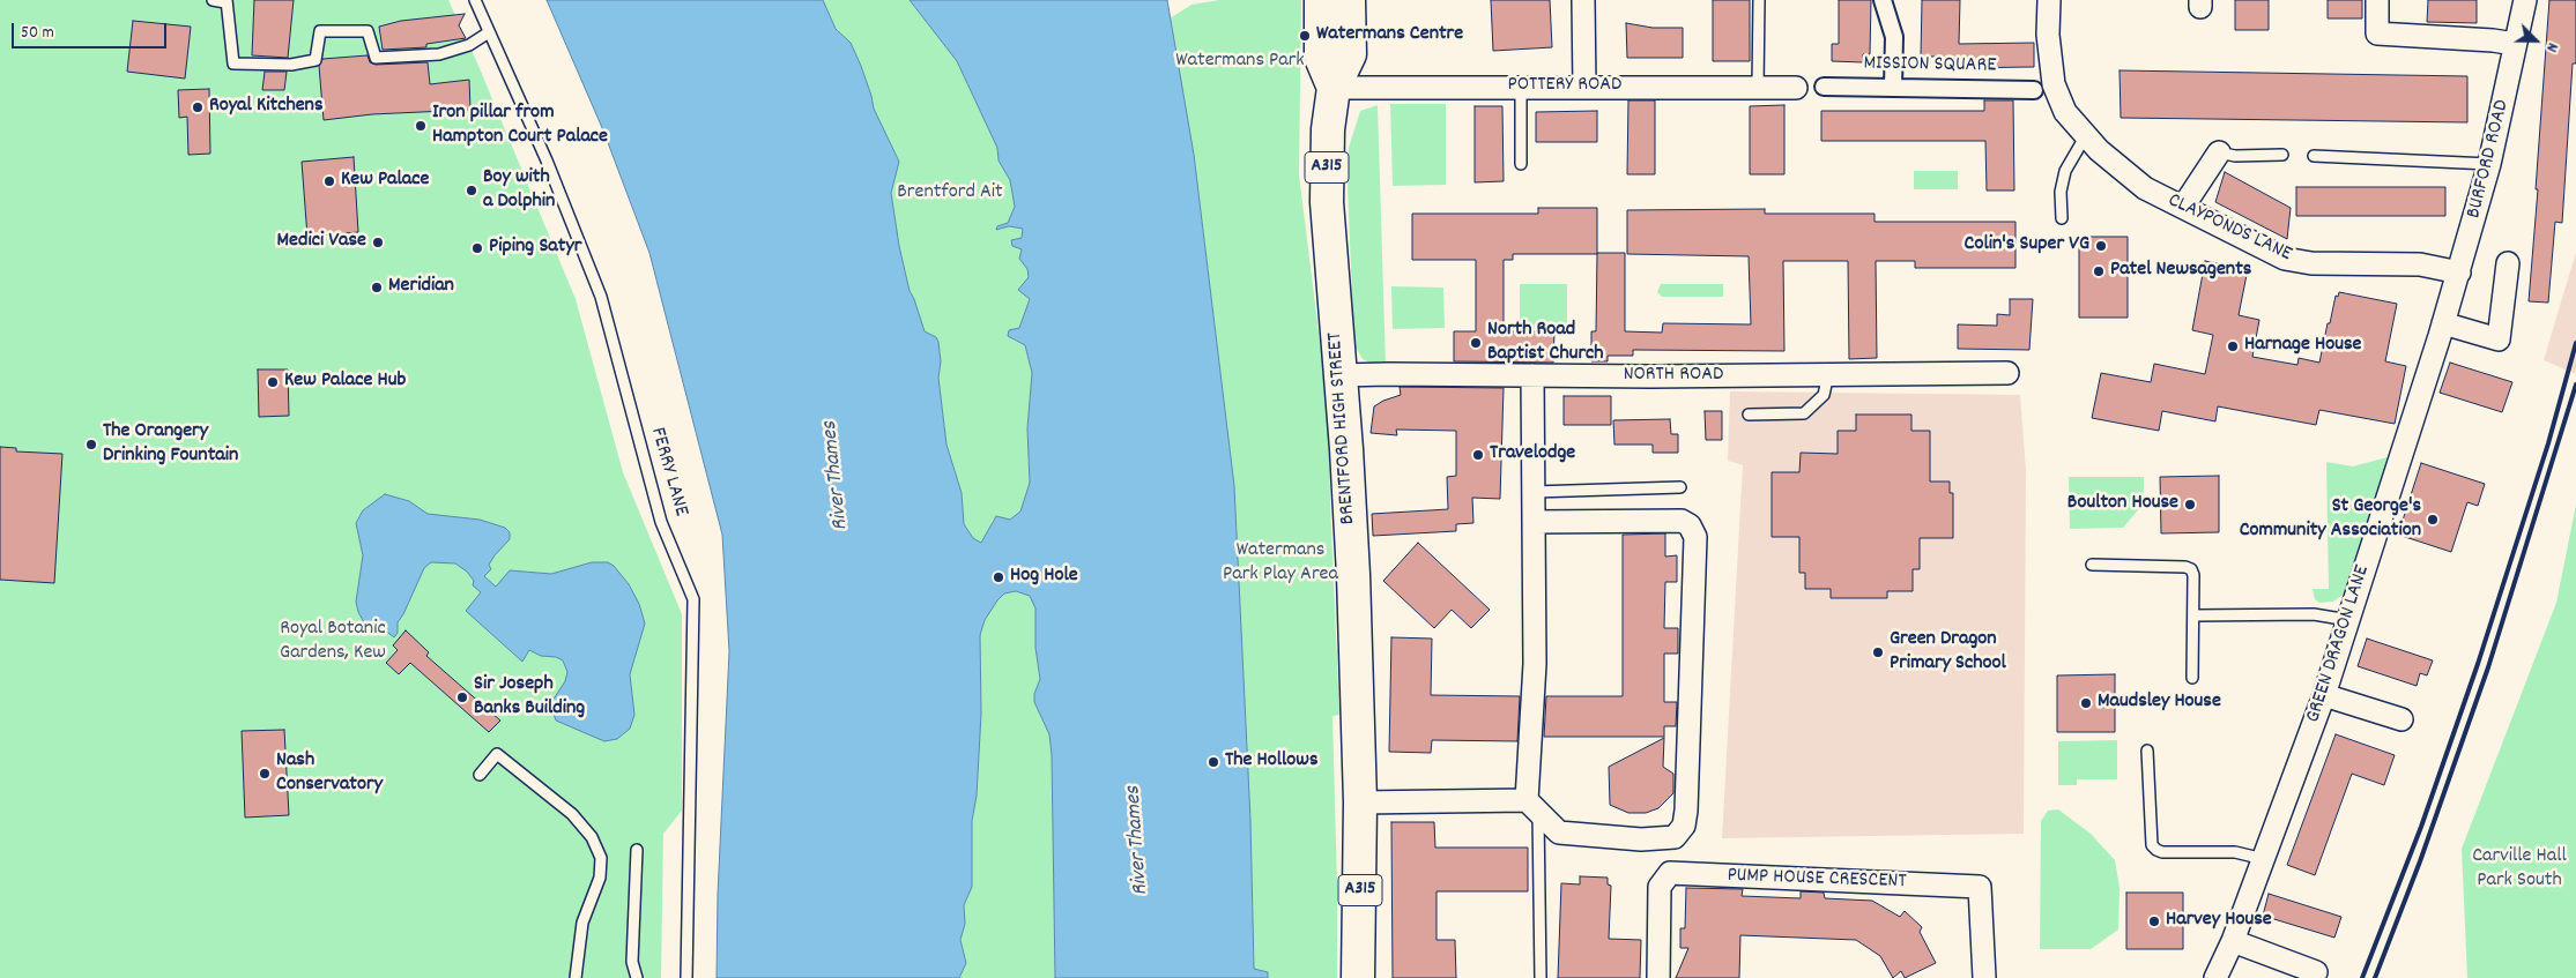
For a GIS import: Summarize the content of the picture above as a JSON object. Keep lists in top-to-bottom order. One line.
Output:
{"streets":{"main road":["A315","BRENTFORD HIGH STREET"],"street":["MISSION SQUARE","POTTERY ROAD","BURFORD ROAD","CLAYPONDS LANE","NORTH ROAD","GREEN DRAGON LANE","PUMP HOUSE CRESCENT"],"lane":["FERRY LANE"]},"crossings":[["POTTERY ROAD","BRENTFORD HIGH STREET"],["BURFORD ROAD","CLAYPONDS LANE"],["BURFORD ROAD","GREEN DRAGON LANE"],["CLAYPONDS LANE","GREEN DRAGON LANE"],["NORTH ROAD","BRENTFORD HIGH STREET"]],"water":["River Thames"],"parks":["Watermans Park","Brentford Ait","Watermans Park Play Area","Royal Botanic Gardens, Kew","Carville Hall Park South"],"places":["Watermans Centre","Royal Kitchens","Iron pillar from Hampton Court Palace","Kew Palace","Boy with a Dolphin","Medici Vase","Colin's Super VG","Piping Satyr","Patel Newsagents","Meridian","North Road Baptist Church","Harnage House","Kew Palace Hub","The Orangery Drinking Fountain","Travelodge","Boulton House","St George's Community Association","Hog Hole","Green Dragon Primary School","Sir Joseph Banks Building","Maudsley House","The Hollows","Nash Conservatory","Harvey House"],"scale_bar":"50 m","north":"bottom right"}
